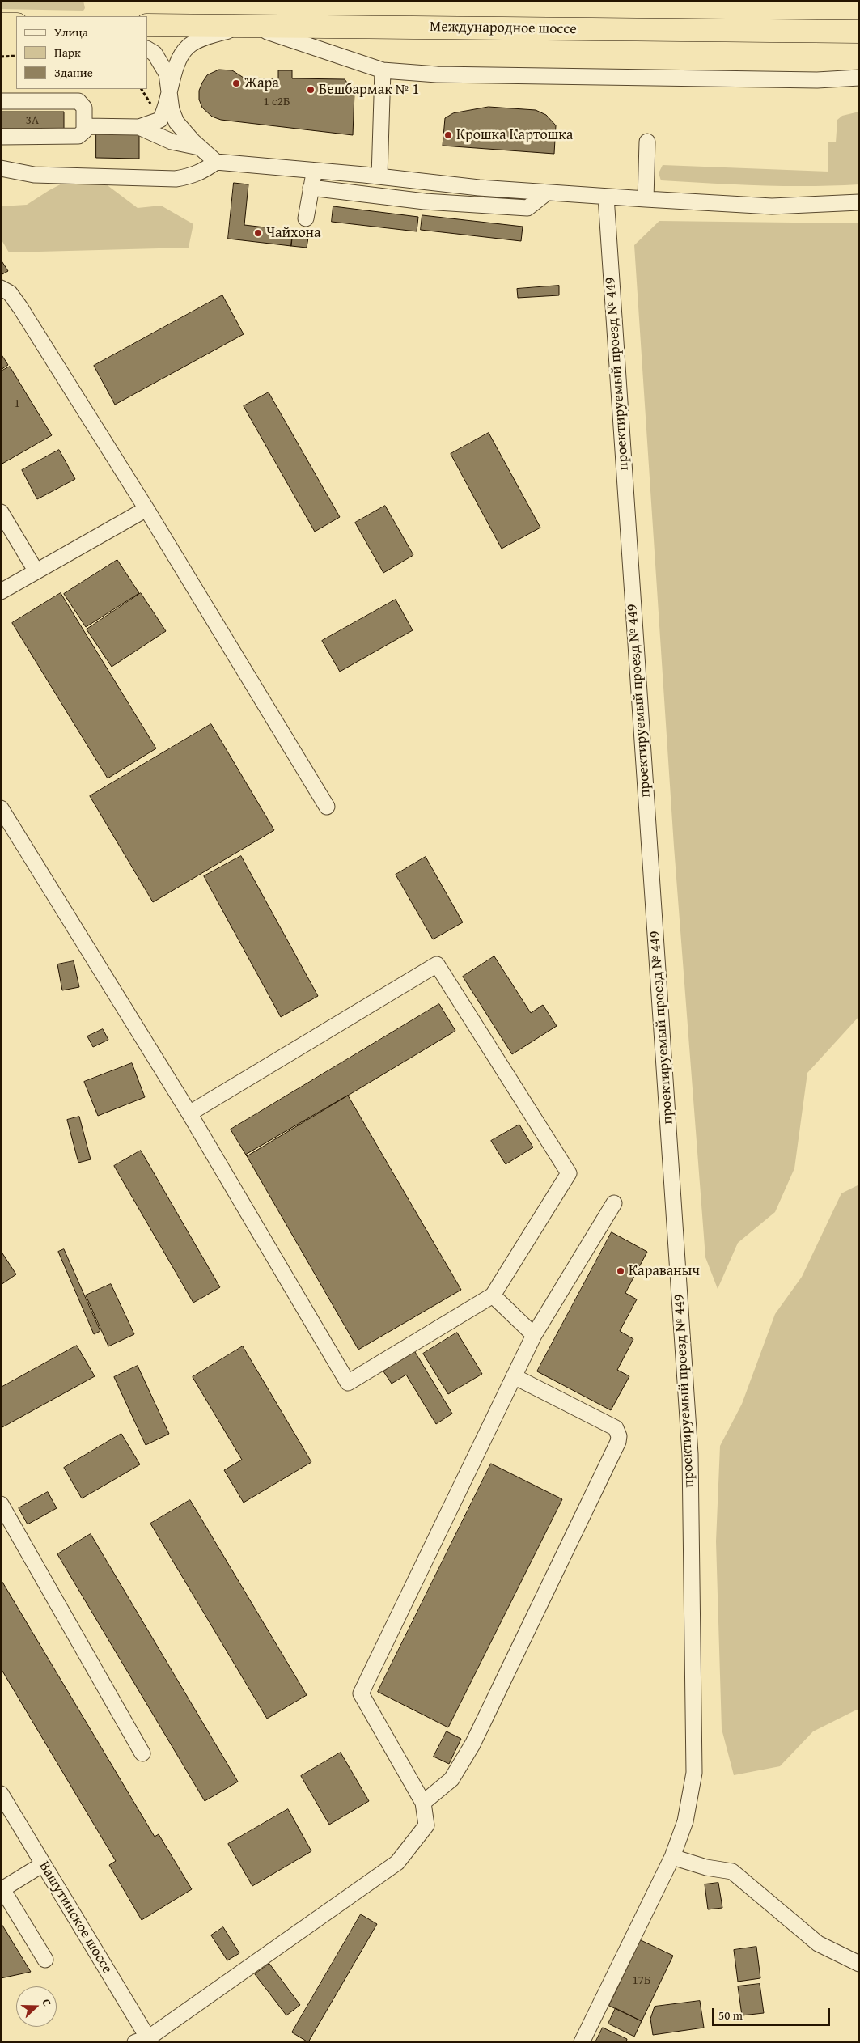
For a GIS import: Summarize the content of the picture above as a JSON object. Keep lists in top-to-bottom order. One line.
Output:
{"streets":{"highway":["Международное шоссе"],"street":["проектируемый проезд № 449","Вашутинское шоссе"]},"places":["Жара","Бешбармак № 1","Крошка Картошка","Чайхона","Караваныч"],"house_numbers":["1 с2Б","3А","1","17Б"],"legend":["Улица","Парк","Здание"],"scale_bar":"50 m","north":"right"}
